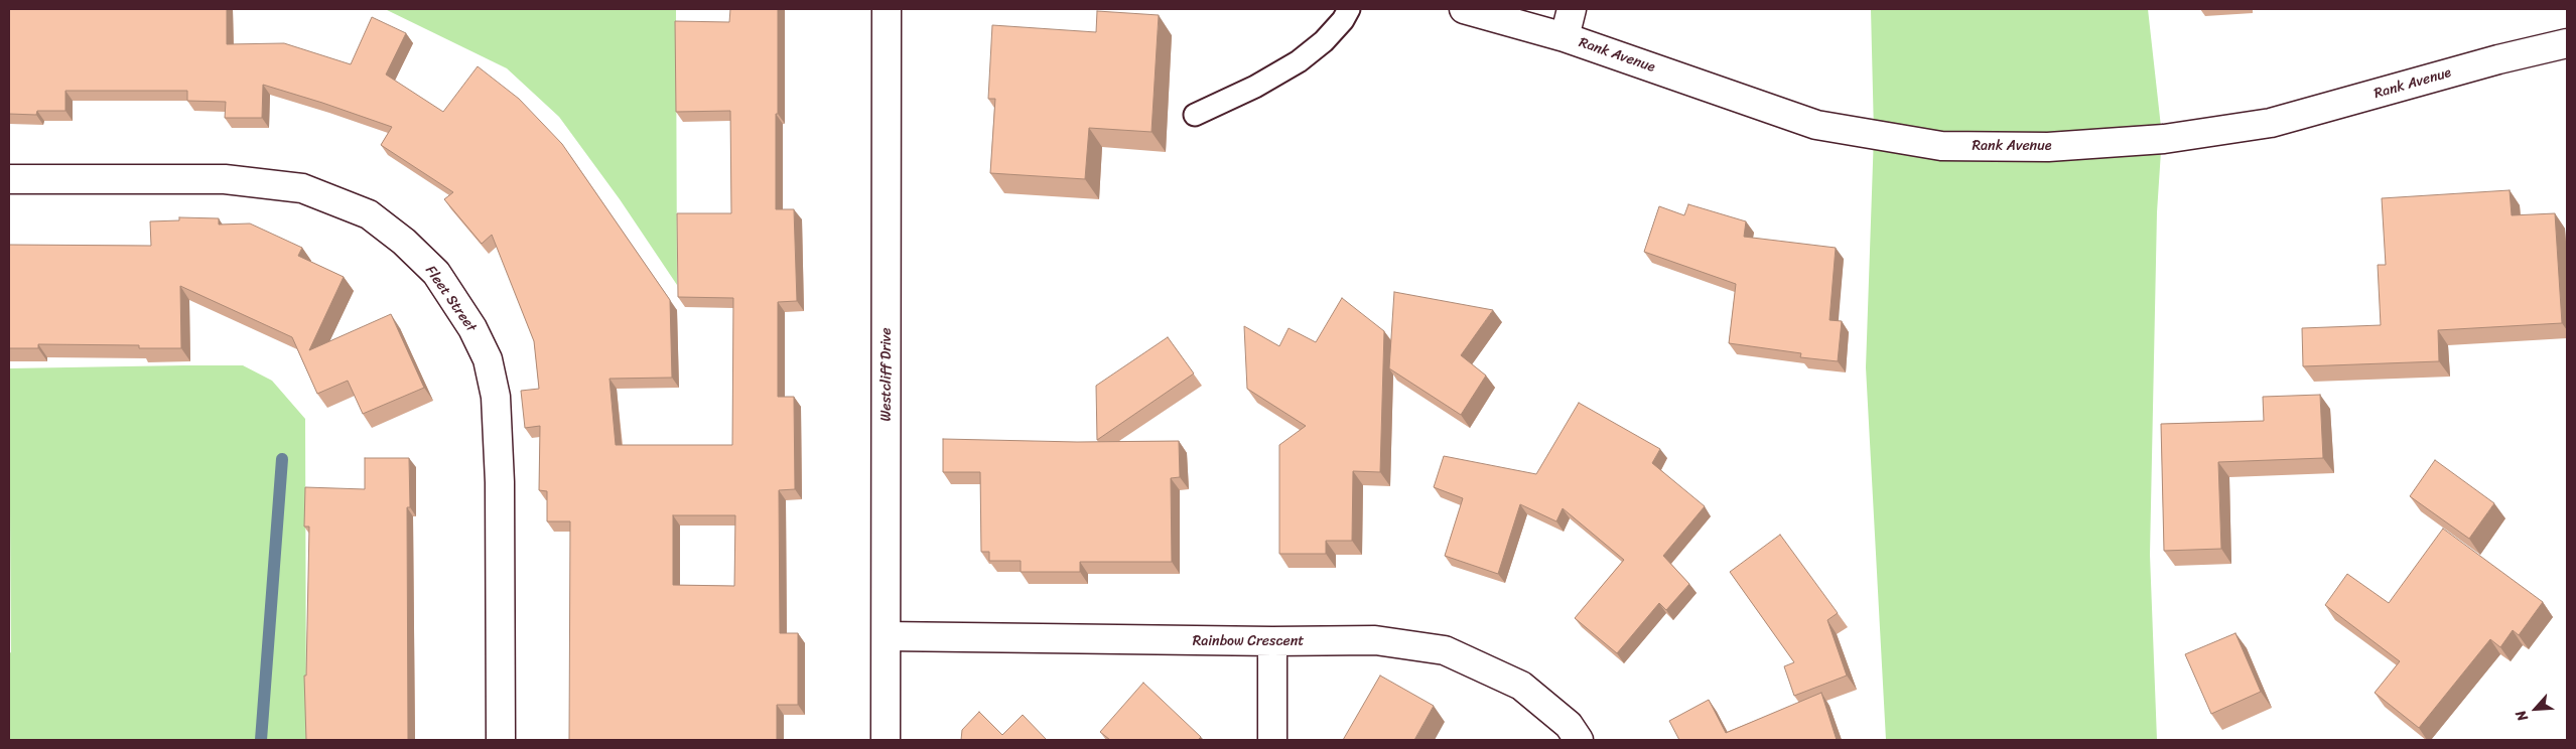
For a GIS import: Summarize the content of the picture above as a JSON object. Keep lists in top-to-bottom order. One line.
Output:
{"streets":{"street":["Rank Avenue","Fleet Street","Westcliff Drive","Rainbow Crescent"]},"crossings":[["Westcliff Drive","Rainbow Crescent"]],"north":"bottom left"}
